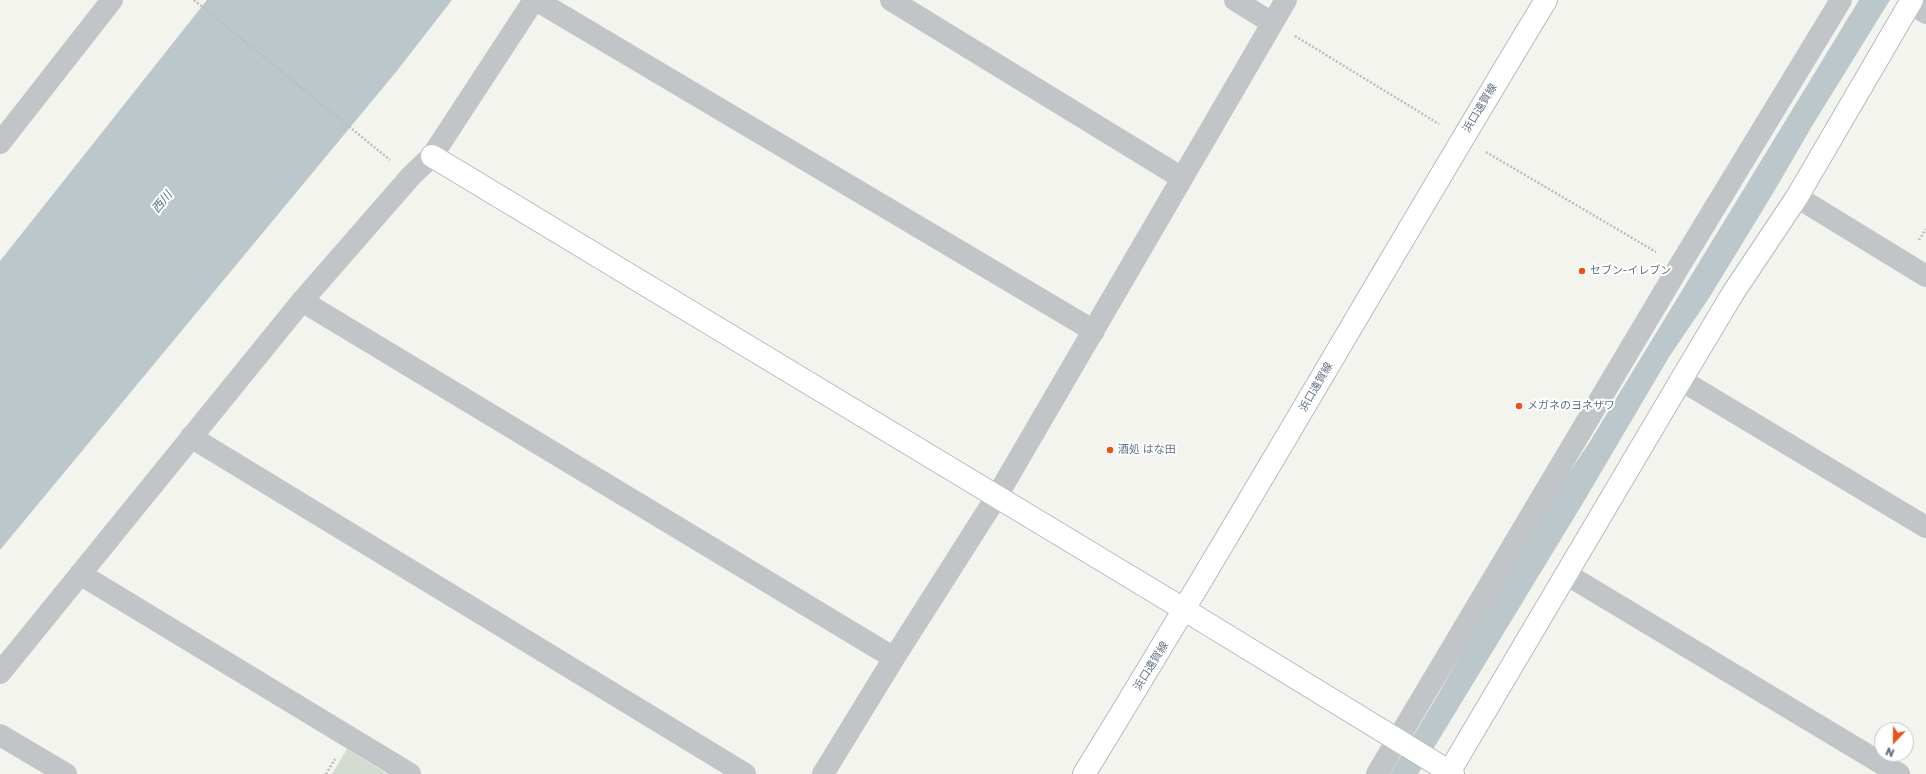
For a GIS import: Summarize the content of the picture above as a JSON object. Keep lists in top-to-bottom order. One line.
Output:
{"streets":{"street":["浜口遠賀線"]},"water":["西川"],"places":["セブン-イレブン","メガネのヨネザワ","酒処 はな田"],"north":"bottom"}
